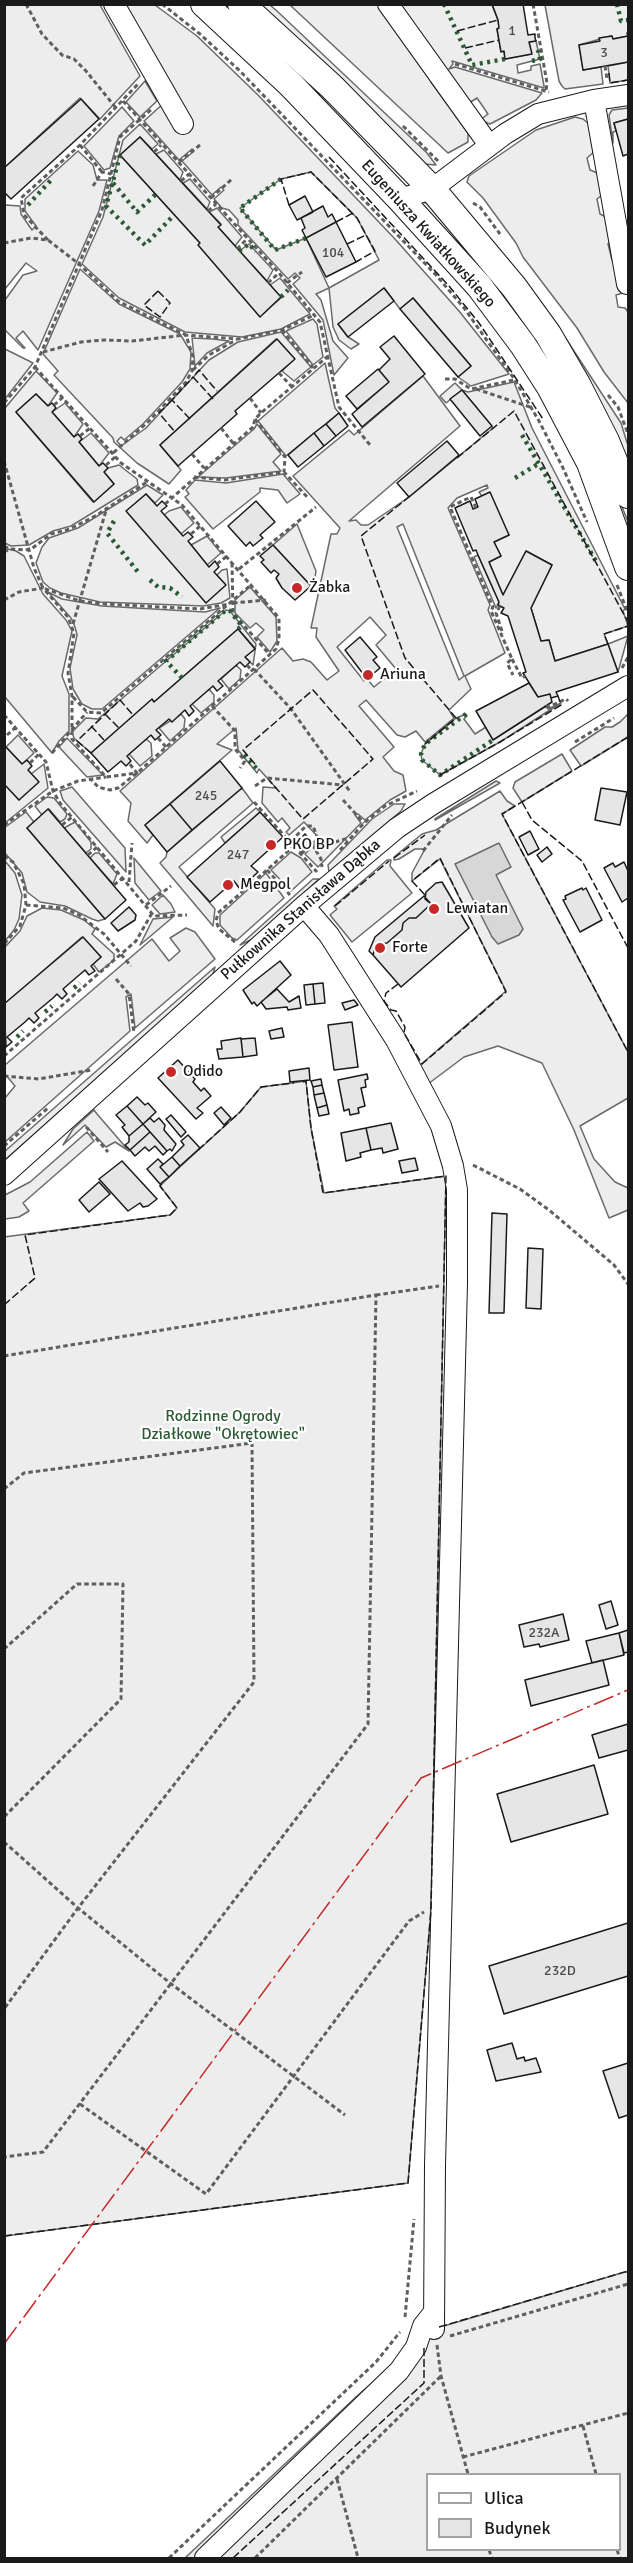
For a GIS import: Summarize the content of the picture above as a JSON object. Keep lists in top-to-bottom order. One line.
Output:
{"streets":{"main road":["Eugeniusza Kwiatkowskiego"],"street":["Pułkownika Stanisława Dąbka"]},"parks":["Rodzinne Ogrody Działkowe \"Okrętowiec\""],"places":["Żabka","Ariuna","PKO BP","Megpol","Lewiatan","Forte","Odido"],"house_numbers":["1","3","104","245","247","232A","232D"],"legend":["Ulica","Budynek"]}
